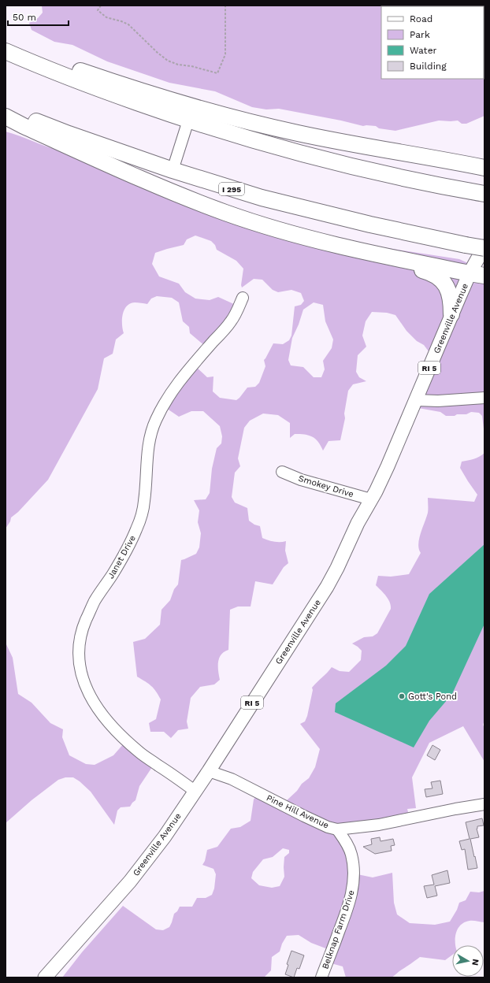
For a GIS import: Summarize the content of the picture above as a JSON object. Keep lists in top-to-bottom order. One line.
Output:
{"streets":{"highway":["I 295"],"main road":["Greenville Avenue","RI 5"],"street":["Smokey Drive","Janet Drive","Pine Hill Avenue","Belknap Farm Drive"]},"crossings":[["I 295","Greenville Avenue"],["Greenville Avenue","Smokey Drive"],["Greenville Avenue","Janet Drive"],["Greenville Avenue","Pine Hill Avenue"],["Pine Hill Avenue","Belknap Farm Drive"]],"places":["Gott's Pond"],"legend":["Road","Park","Water","Building"],"scale_bar":"50 m","north":"right"}
